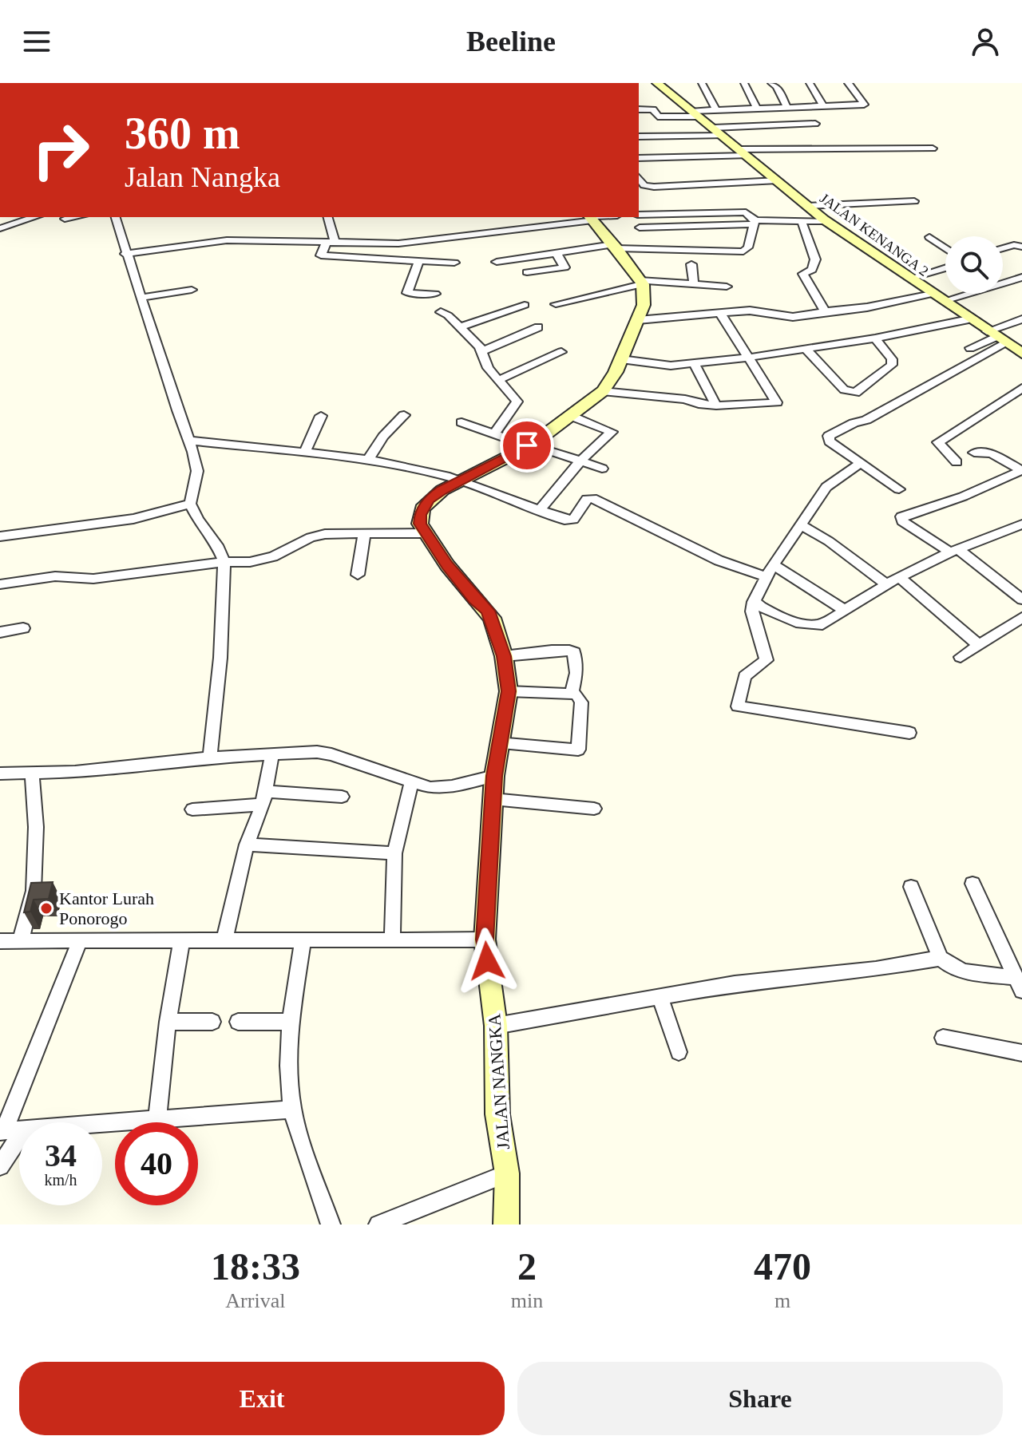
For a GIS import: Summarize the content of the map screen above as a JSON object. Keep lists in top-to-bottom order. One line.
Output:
{"streets":{"street":["JALAN KENANGA 2","JALAN NANGKA"]},"places":["Kantor Lurah Ponorogo"],"page":{"header":"Beeline","turn":["360 m","Jalan Nangka"],"speed":"34 km/h","limit":"40","eta":["18:33","Arrival","2","min","470","m"],"buttons":["Exit","Share"]}}
